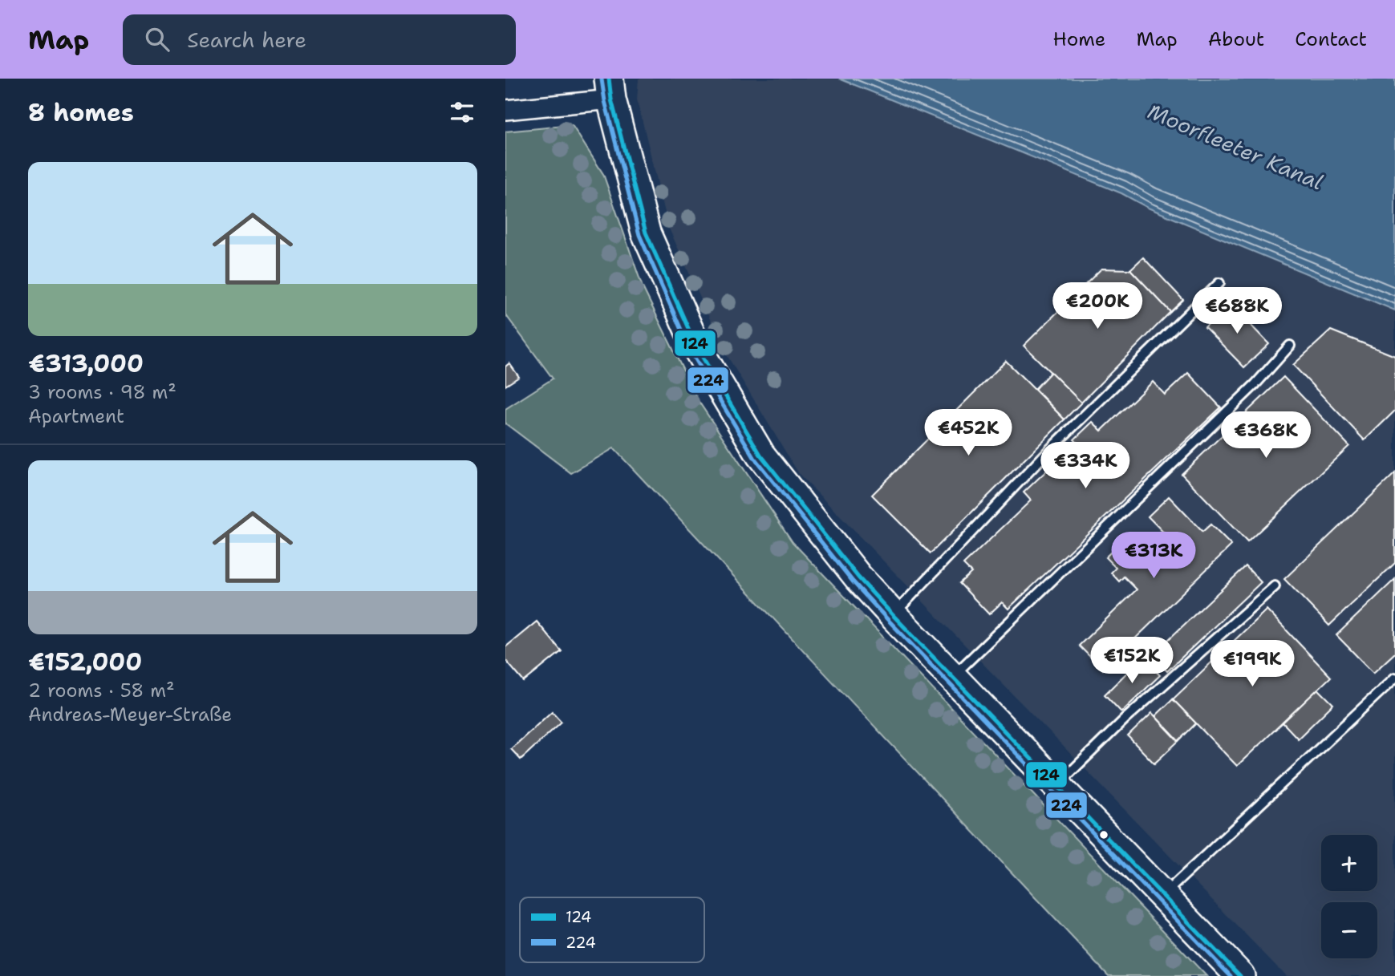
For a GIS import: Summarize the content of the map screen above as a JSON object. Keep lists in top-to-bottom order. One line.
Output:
{"water":["Moorfleeter Kanal"],"lines":["transit line 124","transit line 224"],"legend":["124","224"],"page":{"header":"Map","search":"Search here","nav":["Home","Map","About","Contact"],"heading":"8 homes","list":[{"name":"€313,000","note":"3 rooms · 98 m² · Apartment"},{"name":"€152,000","note":"2 rooms · 58 m² · Andreas-Meyer-Straße"}],"price":["€200K","€688K","€452K","€368K","€334K","€313K","€152K","€199K"],"map_buttons":["+","−"]}}
